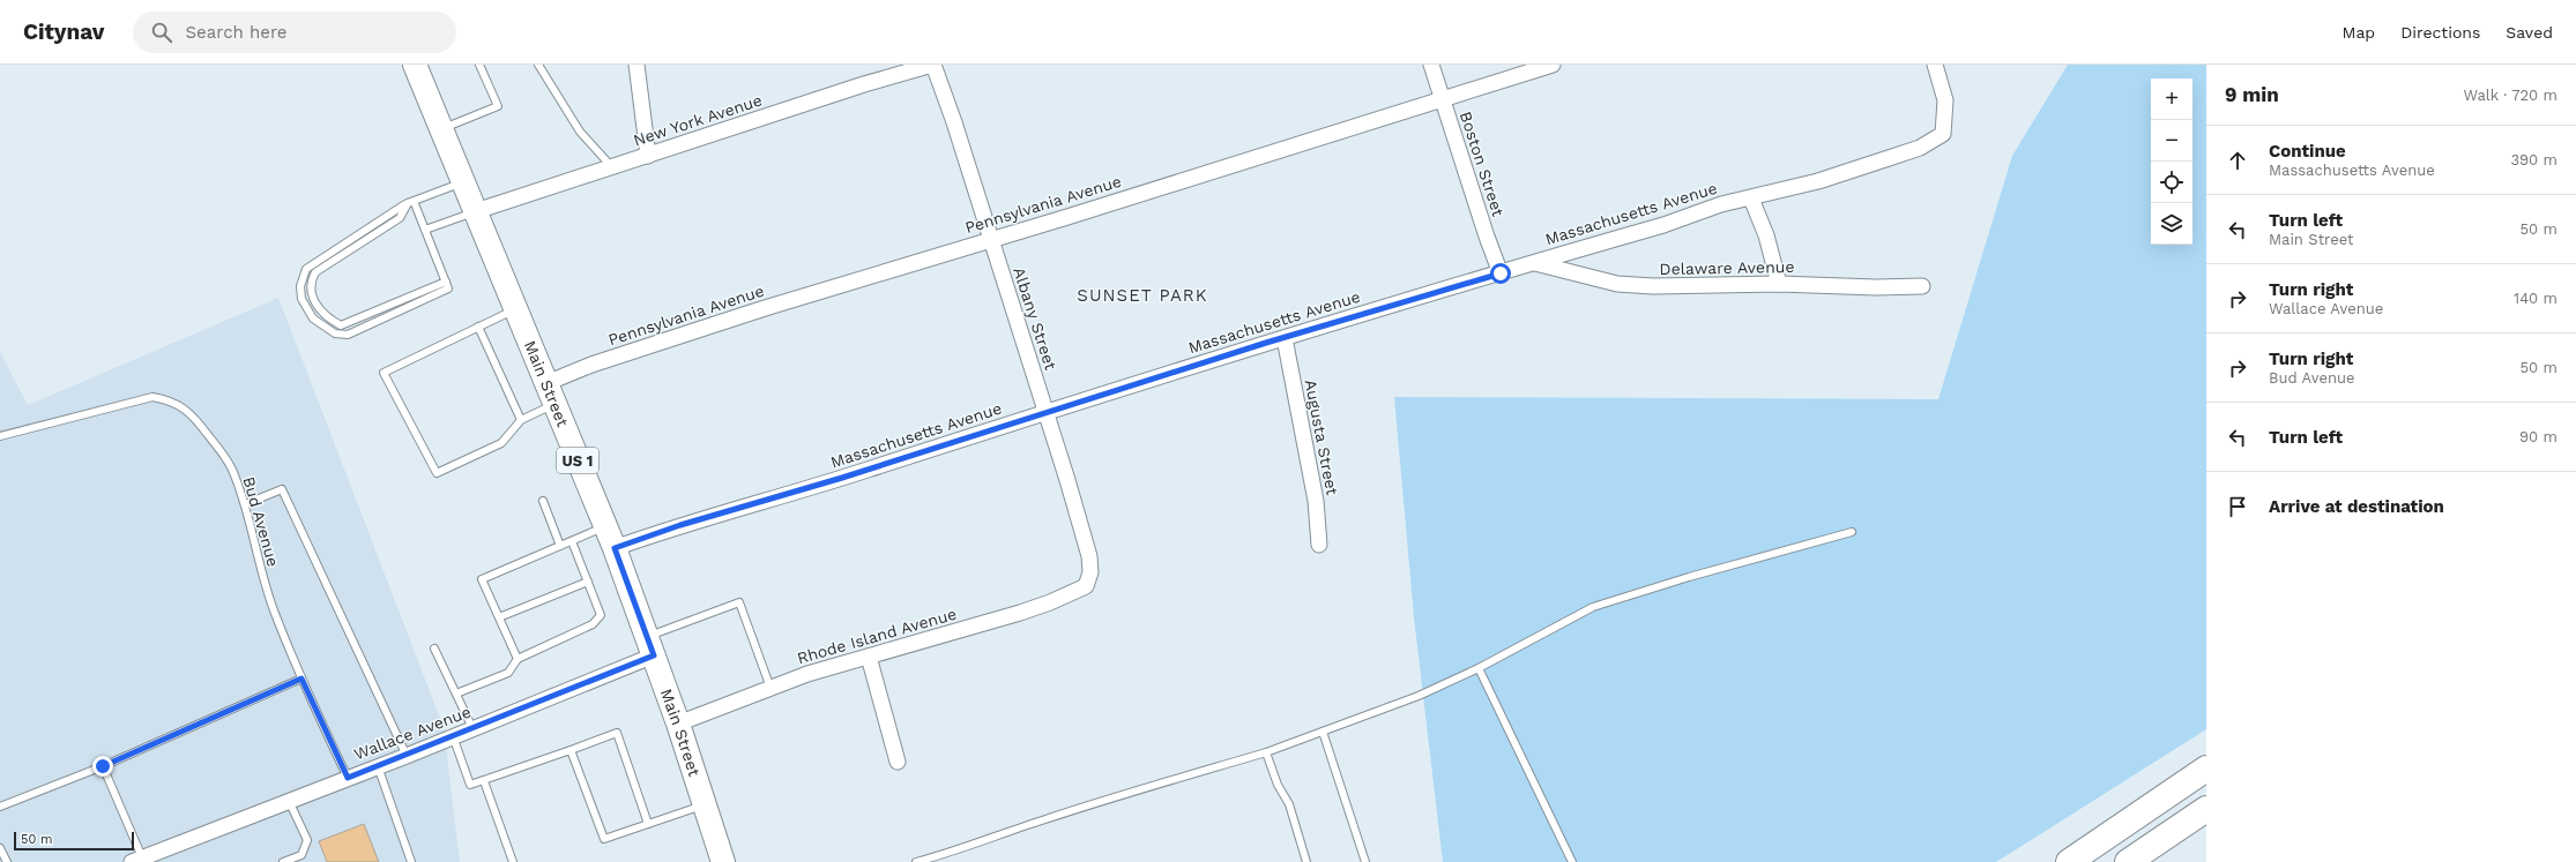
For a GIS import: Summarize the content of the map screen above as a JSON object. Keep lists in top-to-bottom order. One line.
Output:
{"streets":{"main road":["Main Street","US 1"],"street":["New York Avenue","Boston Street","Pennsylvania Avenue","Massachusetts Avenue","Delaware Avenue","Albany Street","Augusta Street","Rhode Island Avenue","Wallace Avenue"],"lane":["Bud Avenue"]},"crossings":[["New York Avenue","Albany Street"],["New York Avenue","Main Street"],["Boston Street","Pennsylvania Avenue"],["Boston Street","Massachusetts Avenue"],["Pennsylvania Avenue","Albany Street"],["Pennsylvania Avenue","Main Street"],["Massachusetts Avenue","Delaware Avenue"],["Massachusetts Avenue","Albany Street"],["Massachusetts Avenue","Main Street"],["Massachusetts Avenue","Augusta Street"],["Albany Street","Rhode Island Avenue"],["Main Street","Rhode Island Avenue"],["Main Street","Wallace Avenue"],["Bud Avenue","Wallace Avenue"]],"districts":["SUNSET PARK"],"scale_bar":"50 m","page":{"header":"Citynav","search":"Search here","nav":["Map","Directions","Saved"],"heading":["9 min","Walk · 720 m"],"map_buttons":["+","−"],"list":[["Continue","Massachusetts Avenue","390 m"],["Turn left","Main Street","50 m"],["Turn right","Wallace Avenue","140 m"],["Turn right","Bud Avenue","50 m"],["Turn left","90 m"],"Arrive at destination"],"scale":"50 m"}}
